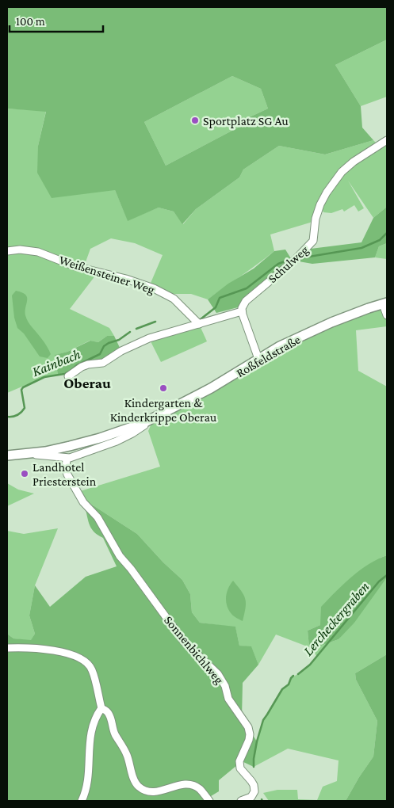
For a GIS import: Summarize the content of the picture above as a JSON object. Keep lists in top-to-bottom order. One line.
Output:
{"streets":{"main road":["Roßfeldstraße"],"street":["Schulweg","Weißensteiner Weg","Sonnenbichlweg"]},"crossings":[["Roßfeldstraße","Sonnenbichlweg"]],"districts":["Oberau"],"water":["Kainbach","Lercheckergraben"],"places":["Sportplatz SG Au","Kindergarten & Kinderkrippe Oberau","Landhotel Priesterstein"],"scale_bar":"100 m"}
